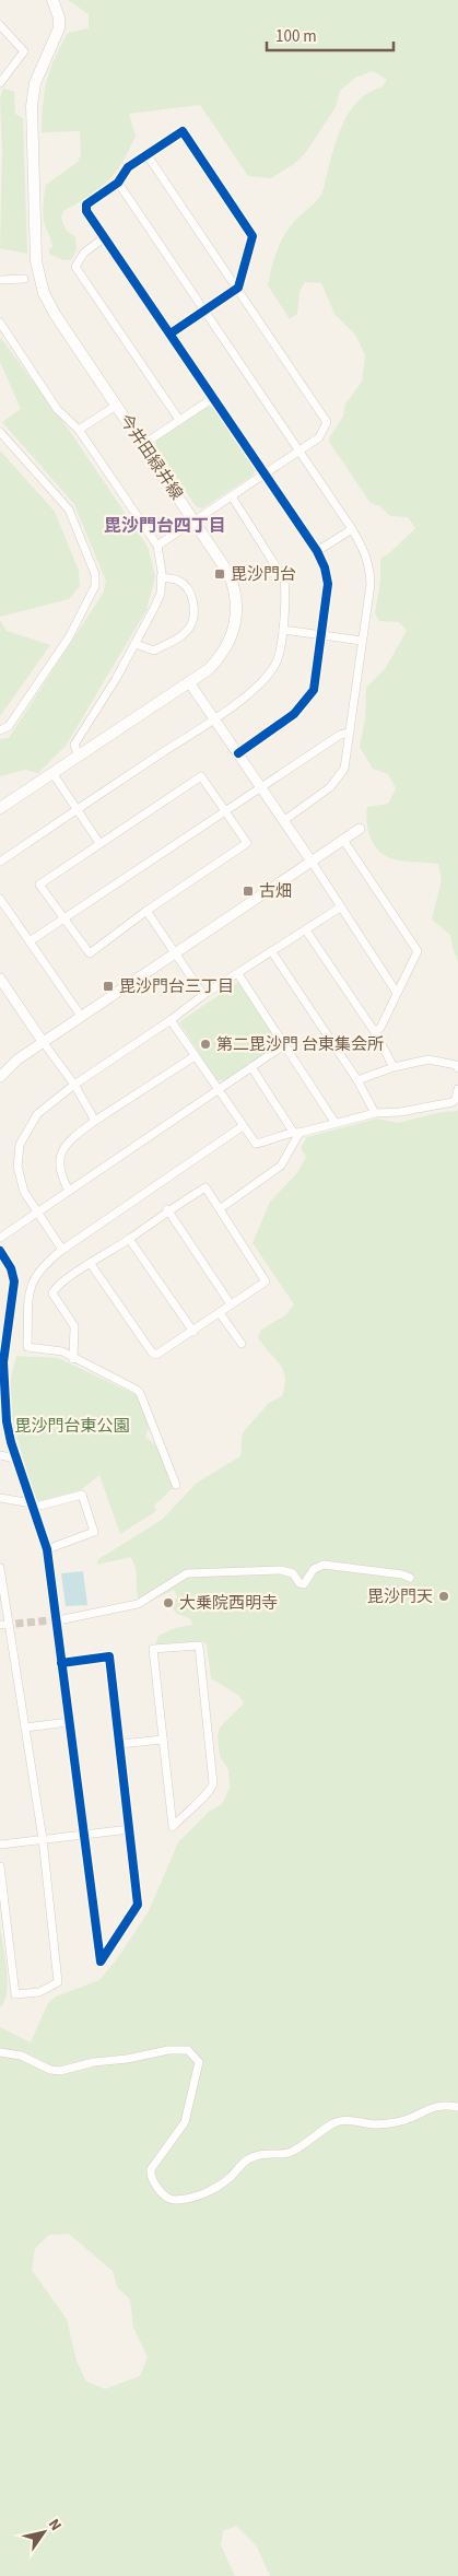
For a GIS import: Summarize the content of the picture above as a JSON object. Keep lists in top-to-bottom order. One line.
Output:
{"streets":{"main road":["今井田緑井線"]},"districts":["毘沙門台四丁目"],"parks":["毘沙門台東公園"],"places":{"transit":["毘沙門台","古畑","毘沙門台三丁目"],"other":["第二毘沙門 台東集会所","毘沙門天","大乗院西明寺"]},"scale_bar":"100 m","north":"top right"}
